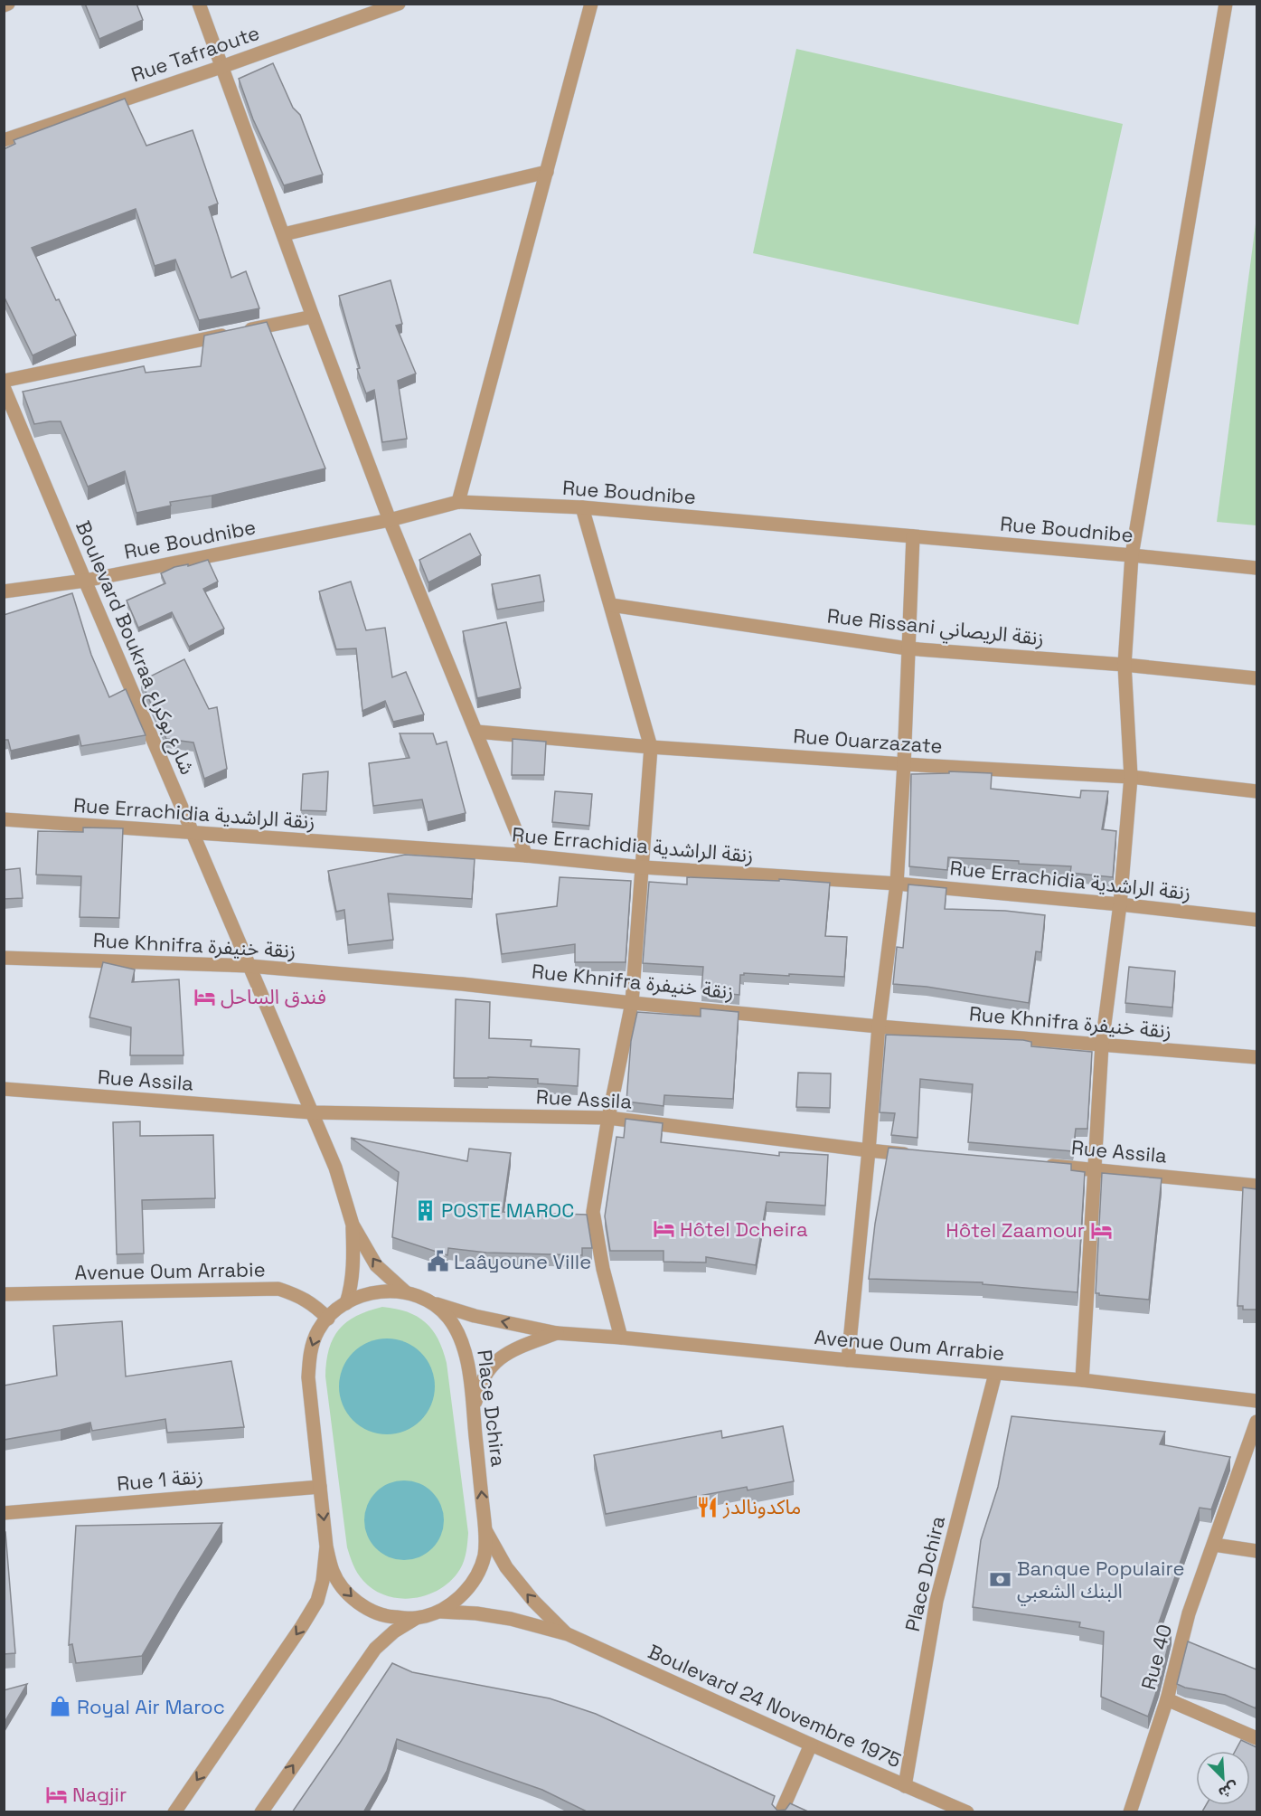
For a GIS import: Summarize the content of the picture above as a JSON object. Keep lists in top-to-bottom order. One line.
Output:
{"streets":{"street":["Rue Tafraoute","Rue Boudnibe","Rue Rissani زنقة الريصاني","Boulevard Boukraa شارع بوكراع","Rue Ouarzazate","Rue Errachidia زنقة الراشدية","Rue Khnifra زنقة خنيفرة","Rue Assila","Avenue Oum Arrabie","Place Dchira","Rue 1 زنقة","Rue 40","Boulevard 24 Novembre 1975"]},"crossings":[["Rue Boudnibe","Boulevard Boukraa شارع بوكراع"],["Boulevard Boukraa شارع بوكراع","Rue Errachidia زنقة الراشدية"],["Boulevard Boukraa شارع بوكراع","Rue Khnifra زنقة خنيفرة"],["Boulevard Boukraa شارع بوكراع","Rue Assila"],["Boulevard Boukraa شارع بوكراع","Place Dchira"],["Avenue Oum Arrabie","Place Dchira"],["Place Dchira","Rue 1 زنقة"],["Place Dchira","Boulevard 24 Novembre 1975"]],"places":{"hotel":["فندق الساحل","Hôtel Dcheira","Hôtel Zaamour","Nagjir"],"building":["POSTE MAROC"],"public building":["Laâyoune Ville"],"restaurant":["ماكدونالدز"],"bank":["Banque Populaire البنك الشعبي"],"shop":["Royal Air Maroc"]},"north":"bottom right"}
